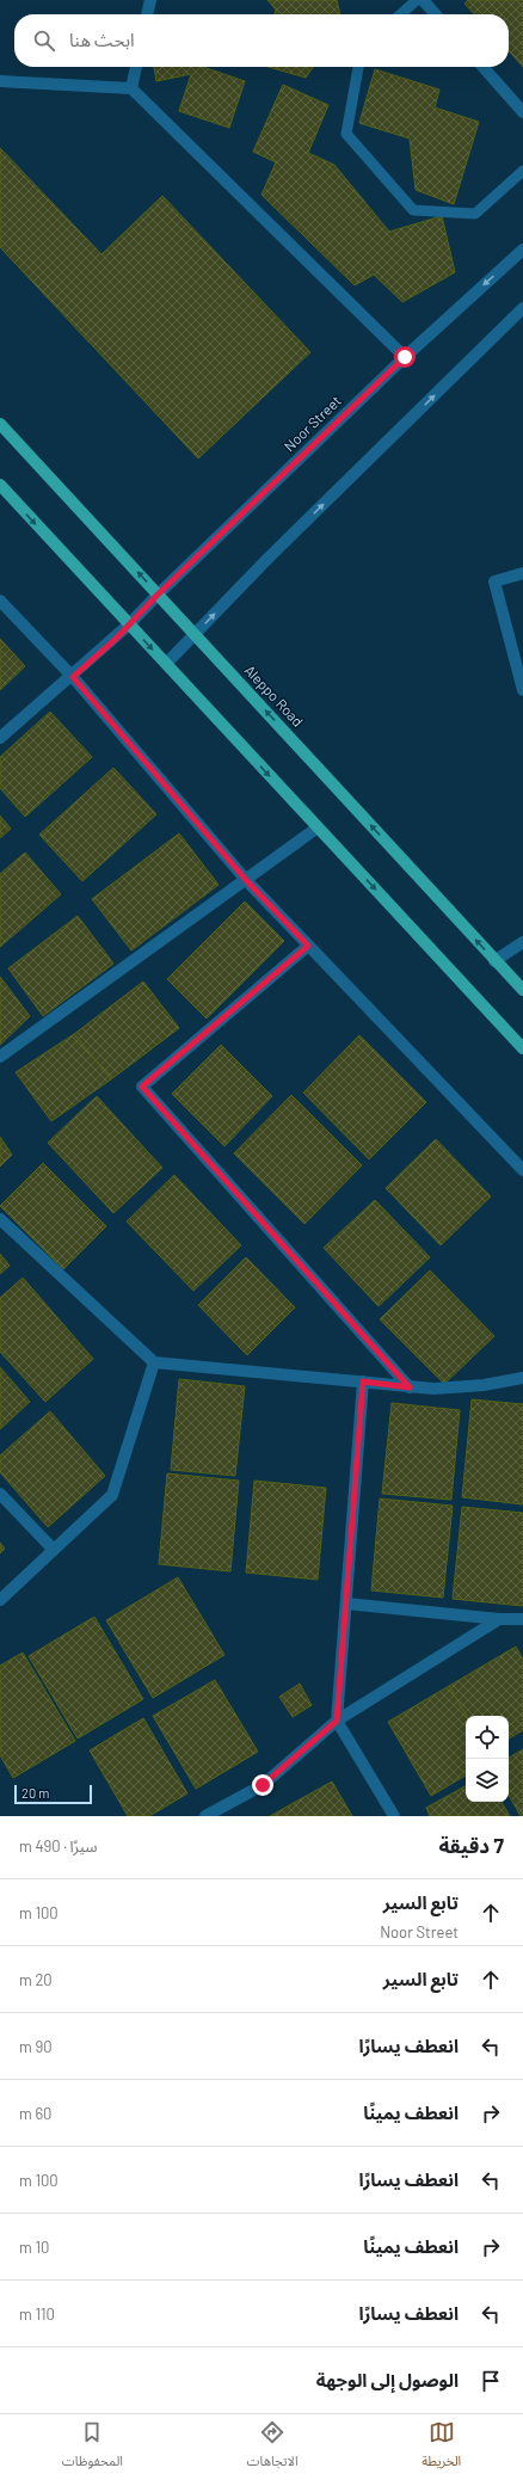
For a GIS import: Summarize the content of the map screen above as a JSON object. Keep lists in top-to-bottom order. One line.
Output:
{"streets":{"main road":["Aleppo Road"],"street":["Noor Street"]},"crossings":[["Noor Street","Aleppo Road"]],"scale_bar":"20 m","page":{"search":"ابحث هنا","scale":"20 m","heading":["7 دقيقة","سيرًا · 490 m"],"list":[["تابع السير","Noor Street","100 m"],["تابع السير","20 m"],["انعطف يسارًا","90 m"],["انعطف يمينًا","60 m"],["انعطف يسارًا","100 m"],["انعطف يمينًا","10 m"],["انعطف يسارًا","110 m"],"الوصول إلى الوجهة"],"nav":["الخريطة","الاتجاهات","المحفوظات"]}}
